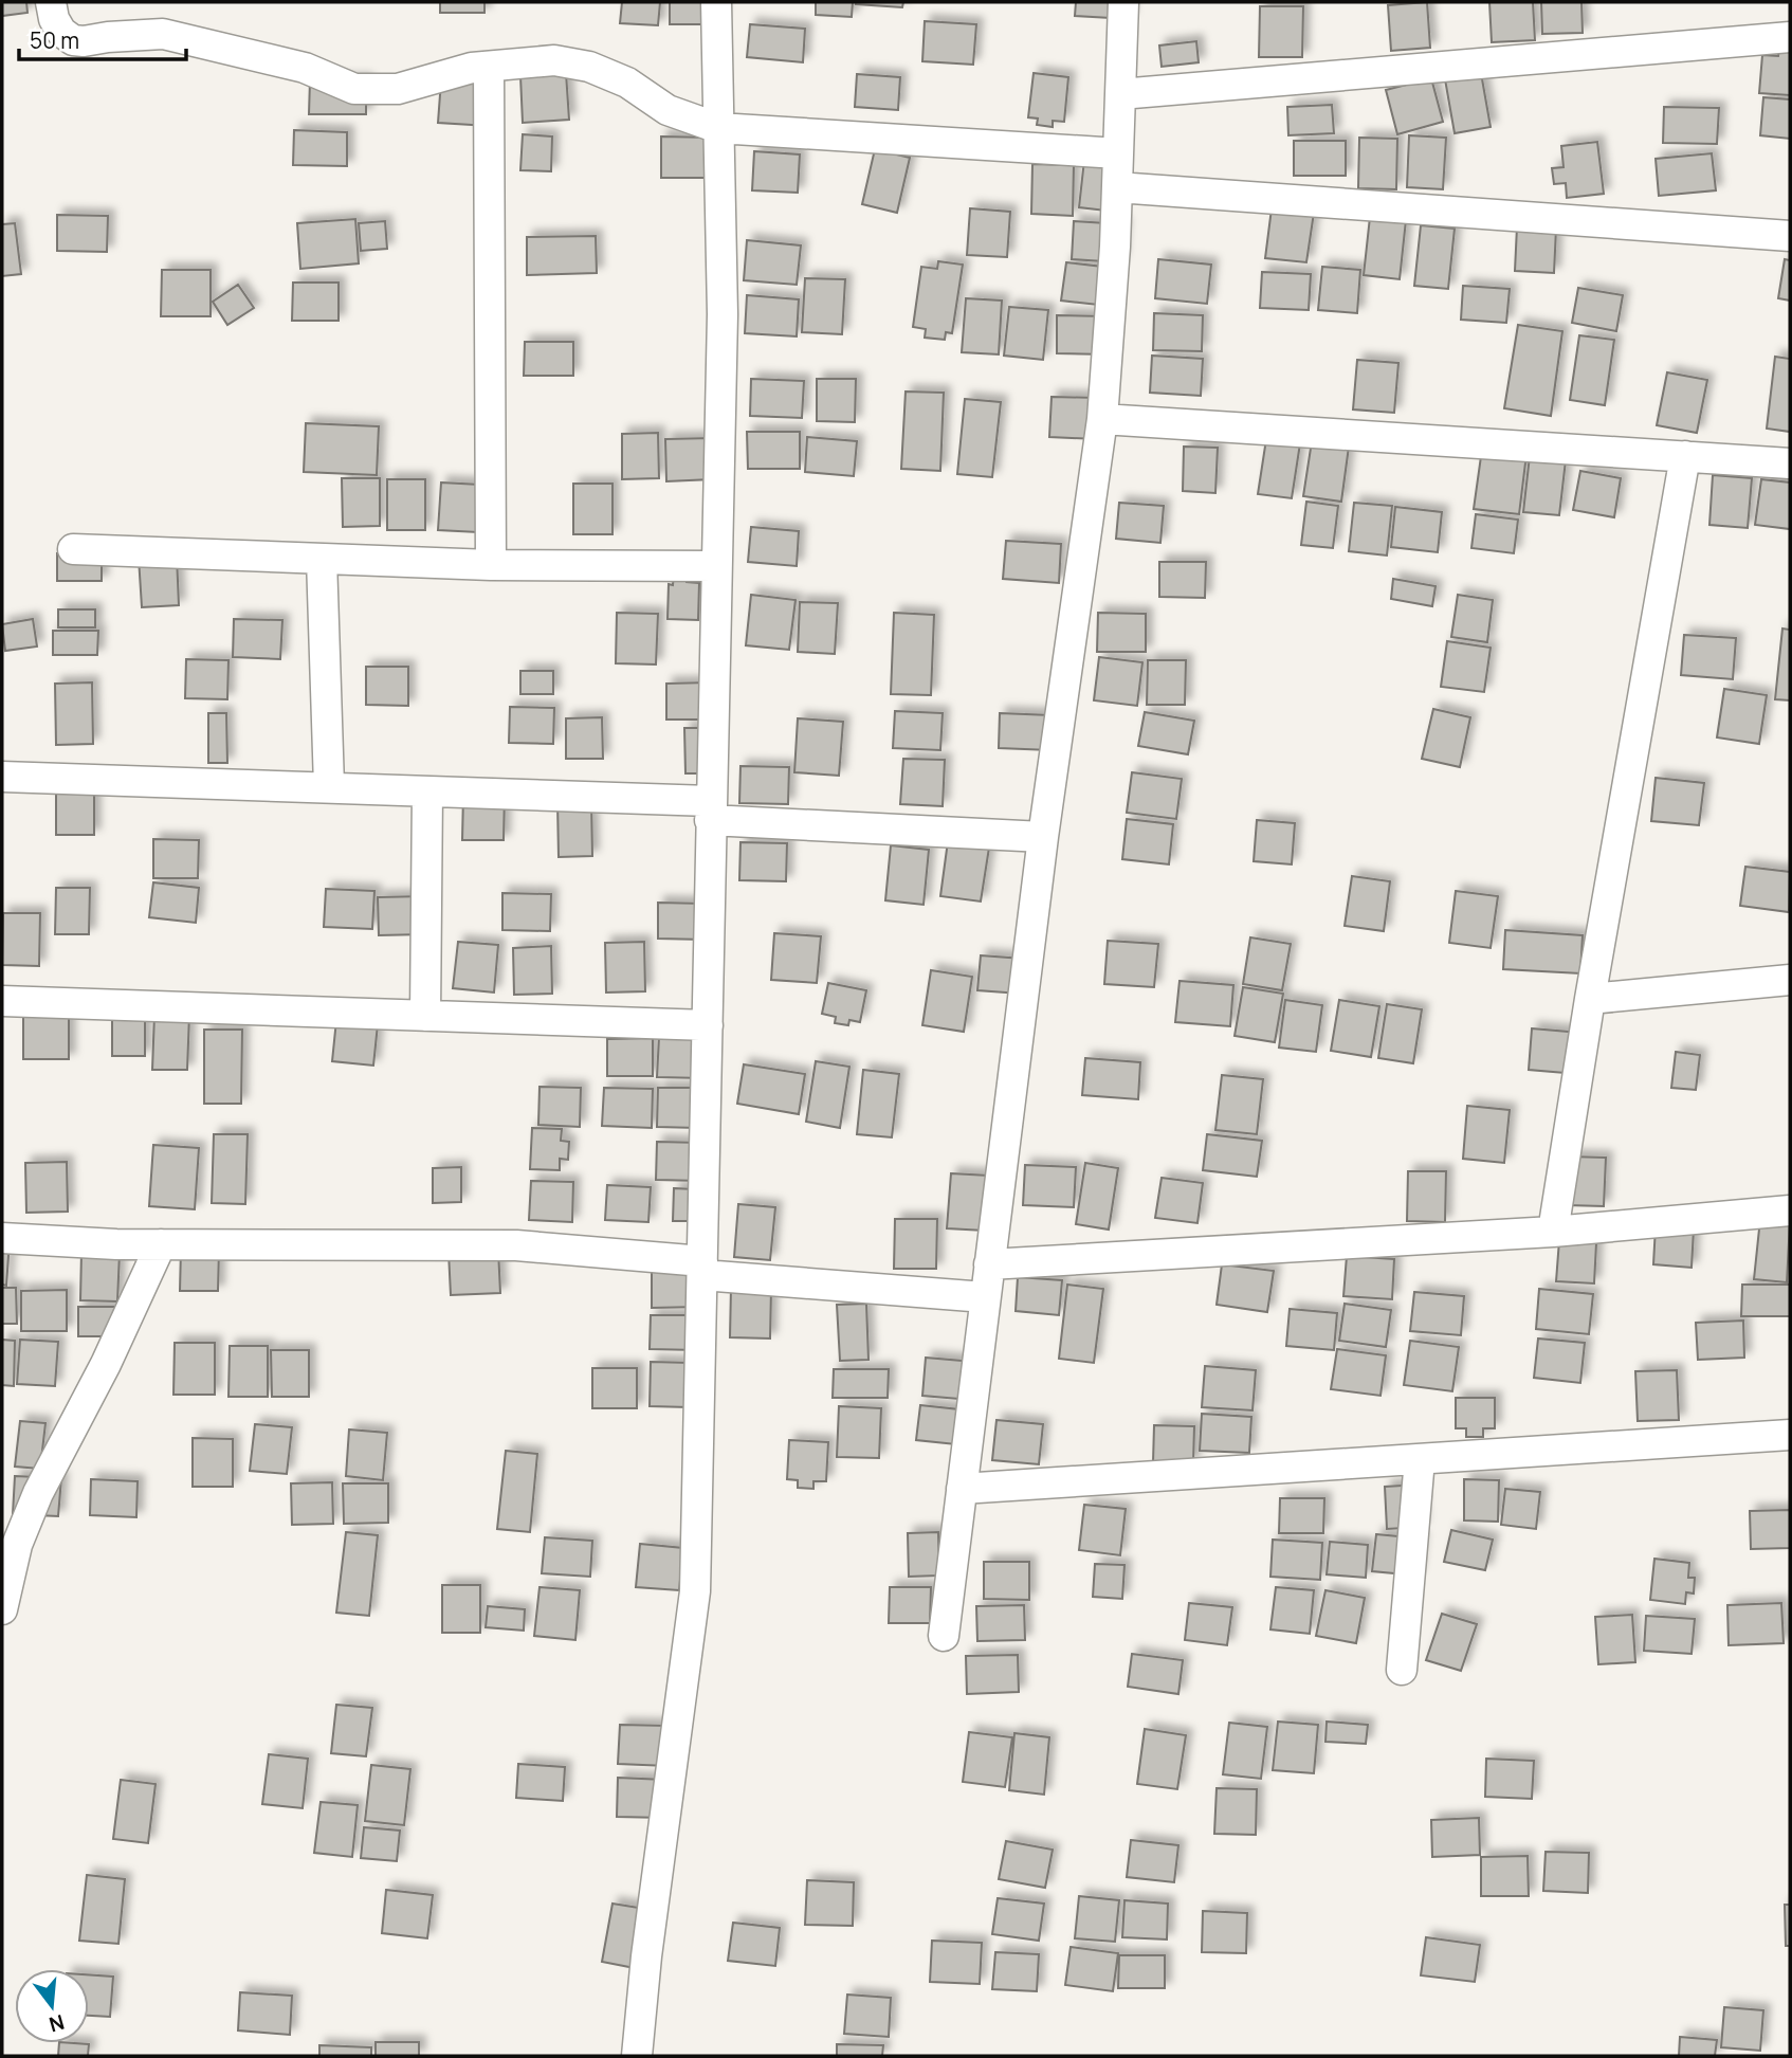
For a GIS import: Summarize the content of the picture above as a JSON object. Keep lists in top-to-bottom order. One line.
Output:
{"scale_bar":"50 m","north":"bottom"}
